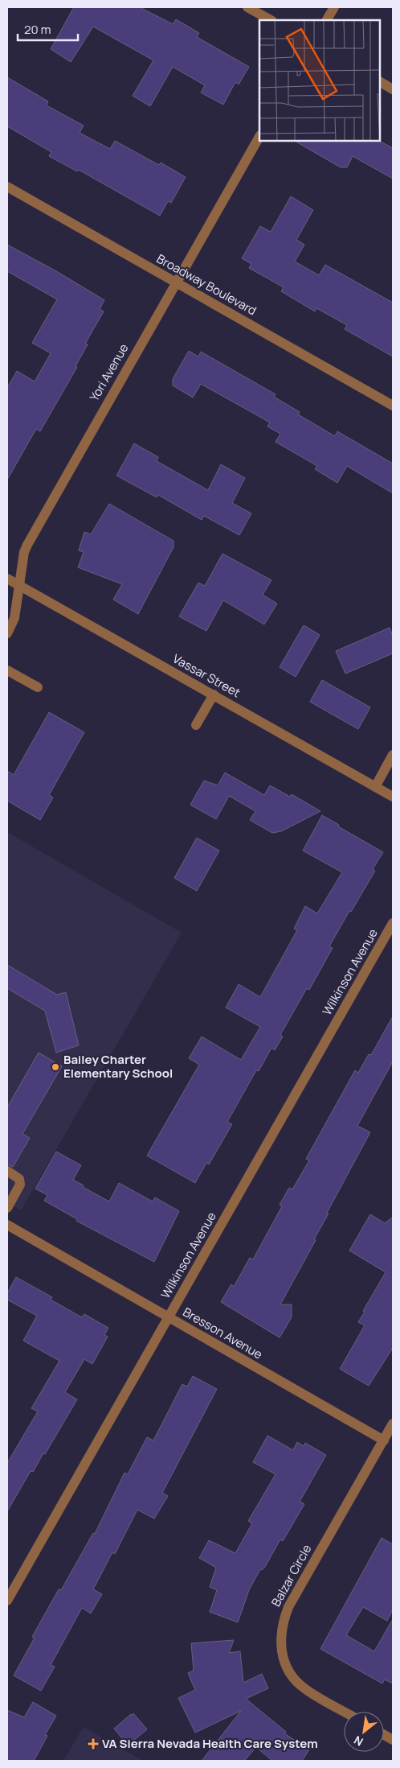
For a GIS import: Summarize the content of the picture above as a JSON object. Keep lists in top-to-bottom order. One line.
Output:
{"streets":{"street":["Broadway Boulevard","Yori Avenue","Vassar Street","Wilkinson Avenue","Bresson Avenue","Balzar Circle"]},"crossings":[["Broadway Boulevard","Yori Avenue"],["Yori Avenue","Vassar Street"],["Wilkinson Avenue","Bresson Avenue"],["Bresson Avenue","Balzar Circle"]],"places":{"other":["Bailey Charter Elementary School"],"health":["VA Sierra Nevada Health Care System"]},"scale_bar":"20 m","north":"bottom left"}
